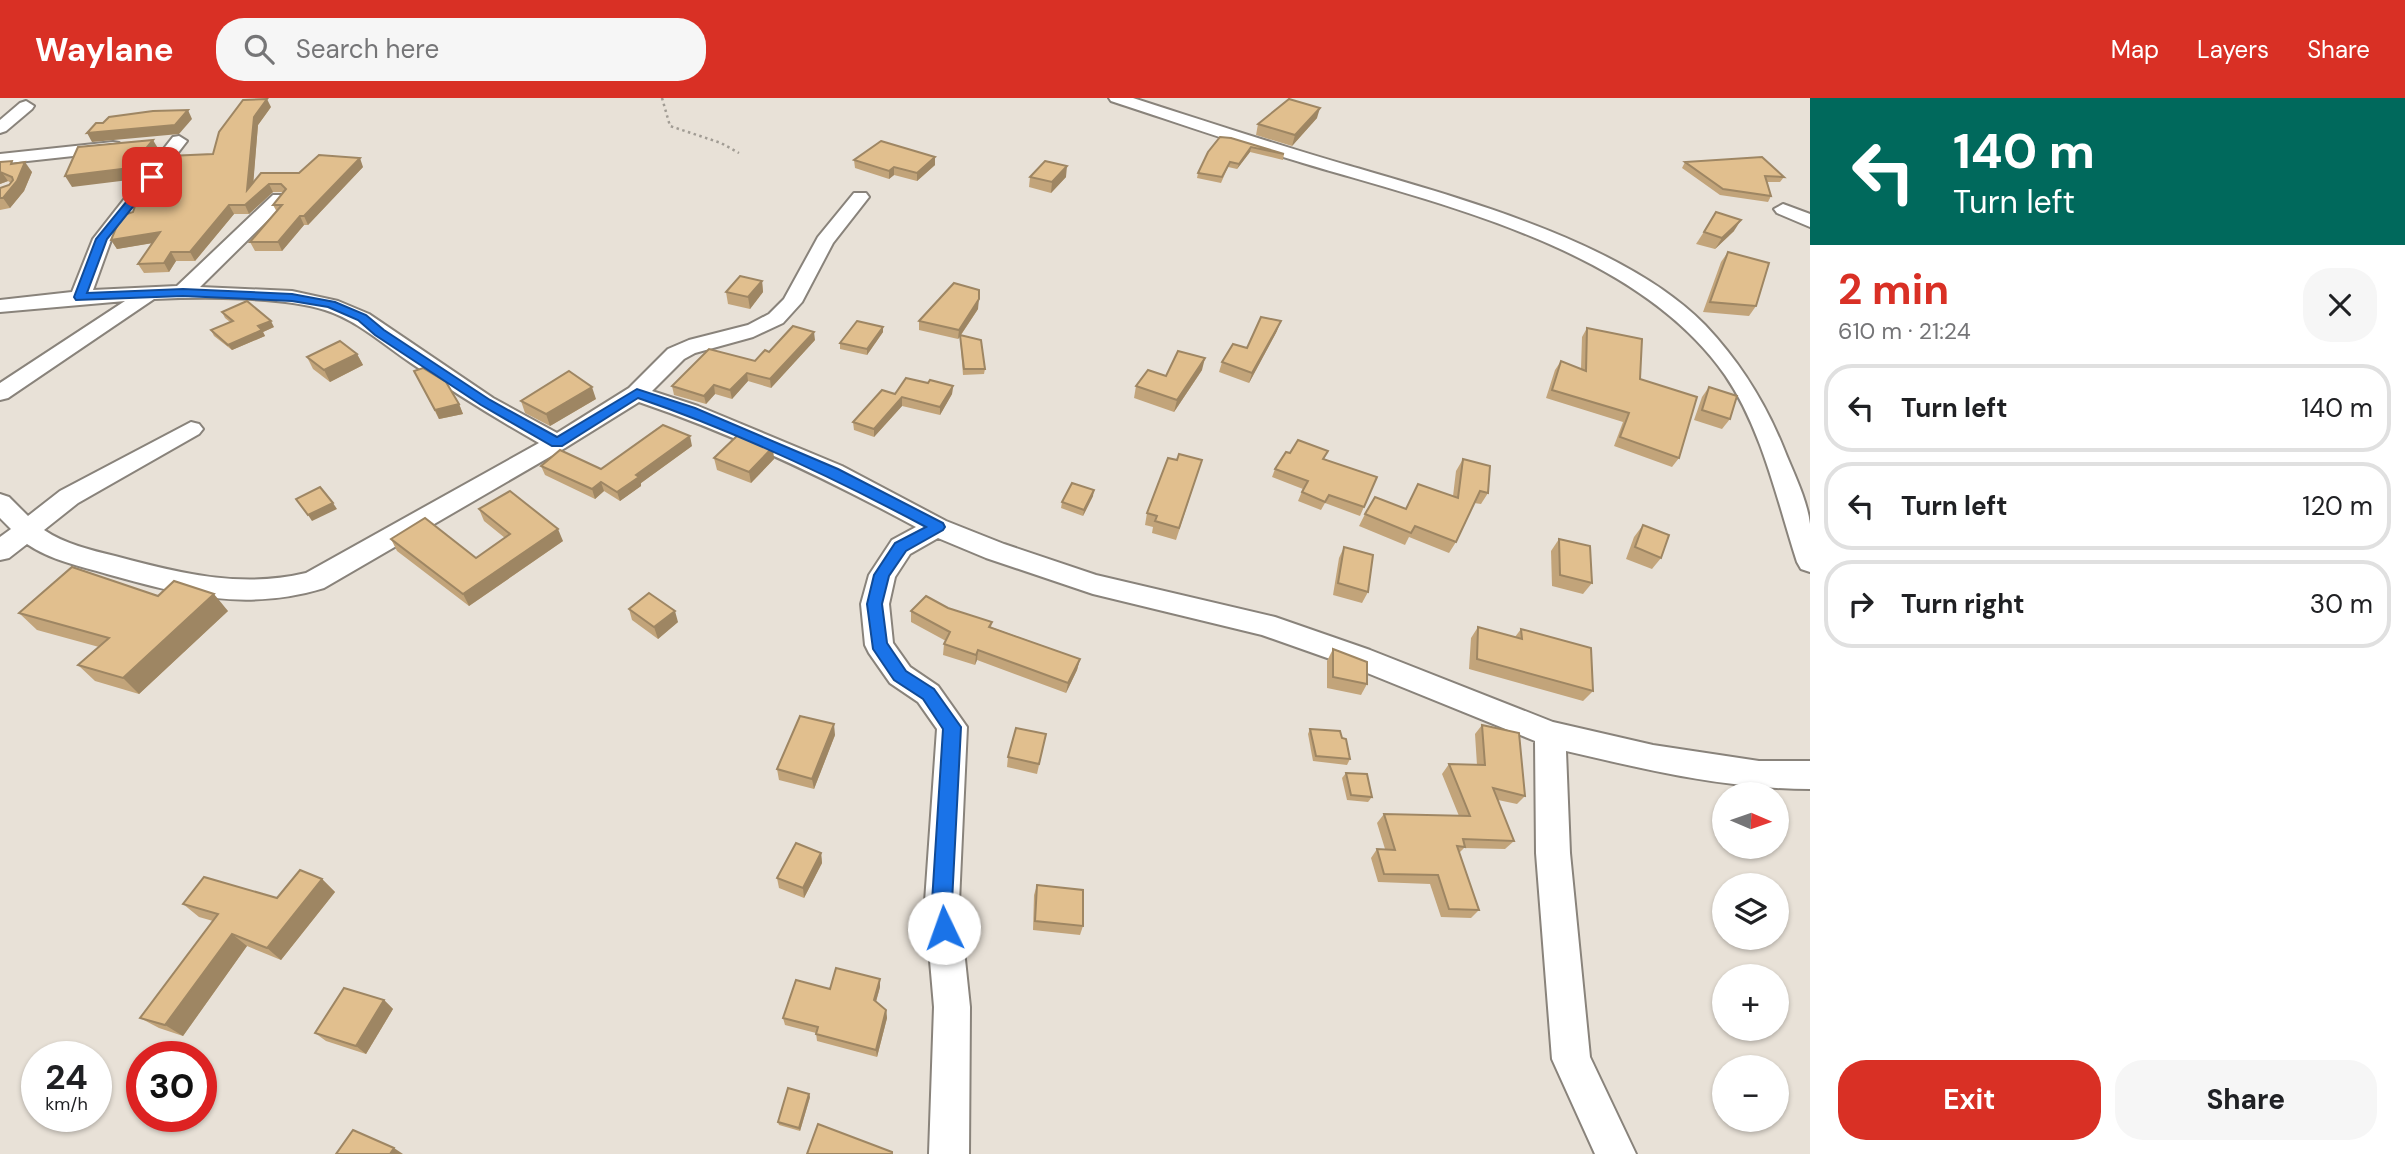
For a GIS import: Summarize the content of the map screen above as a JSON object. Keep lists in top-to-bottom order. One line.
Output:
{"north":"right","page":{"header":"Waylane","search":"Search here","nav":["Map","Layers","Share"],"turn":["140 m","Turn left"],"heading":["2 min","610 m · 21:24"],"list":[{"name":"Turn left","value":"140 m"},{"name":"Turn left","value":"120 m"},{"name":"Turn right","value":"30 m"}],"map_buttons":["+","−"],"speed":"24 km/h","limit":"30","buttons":["Exit","Share"]}}
